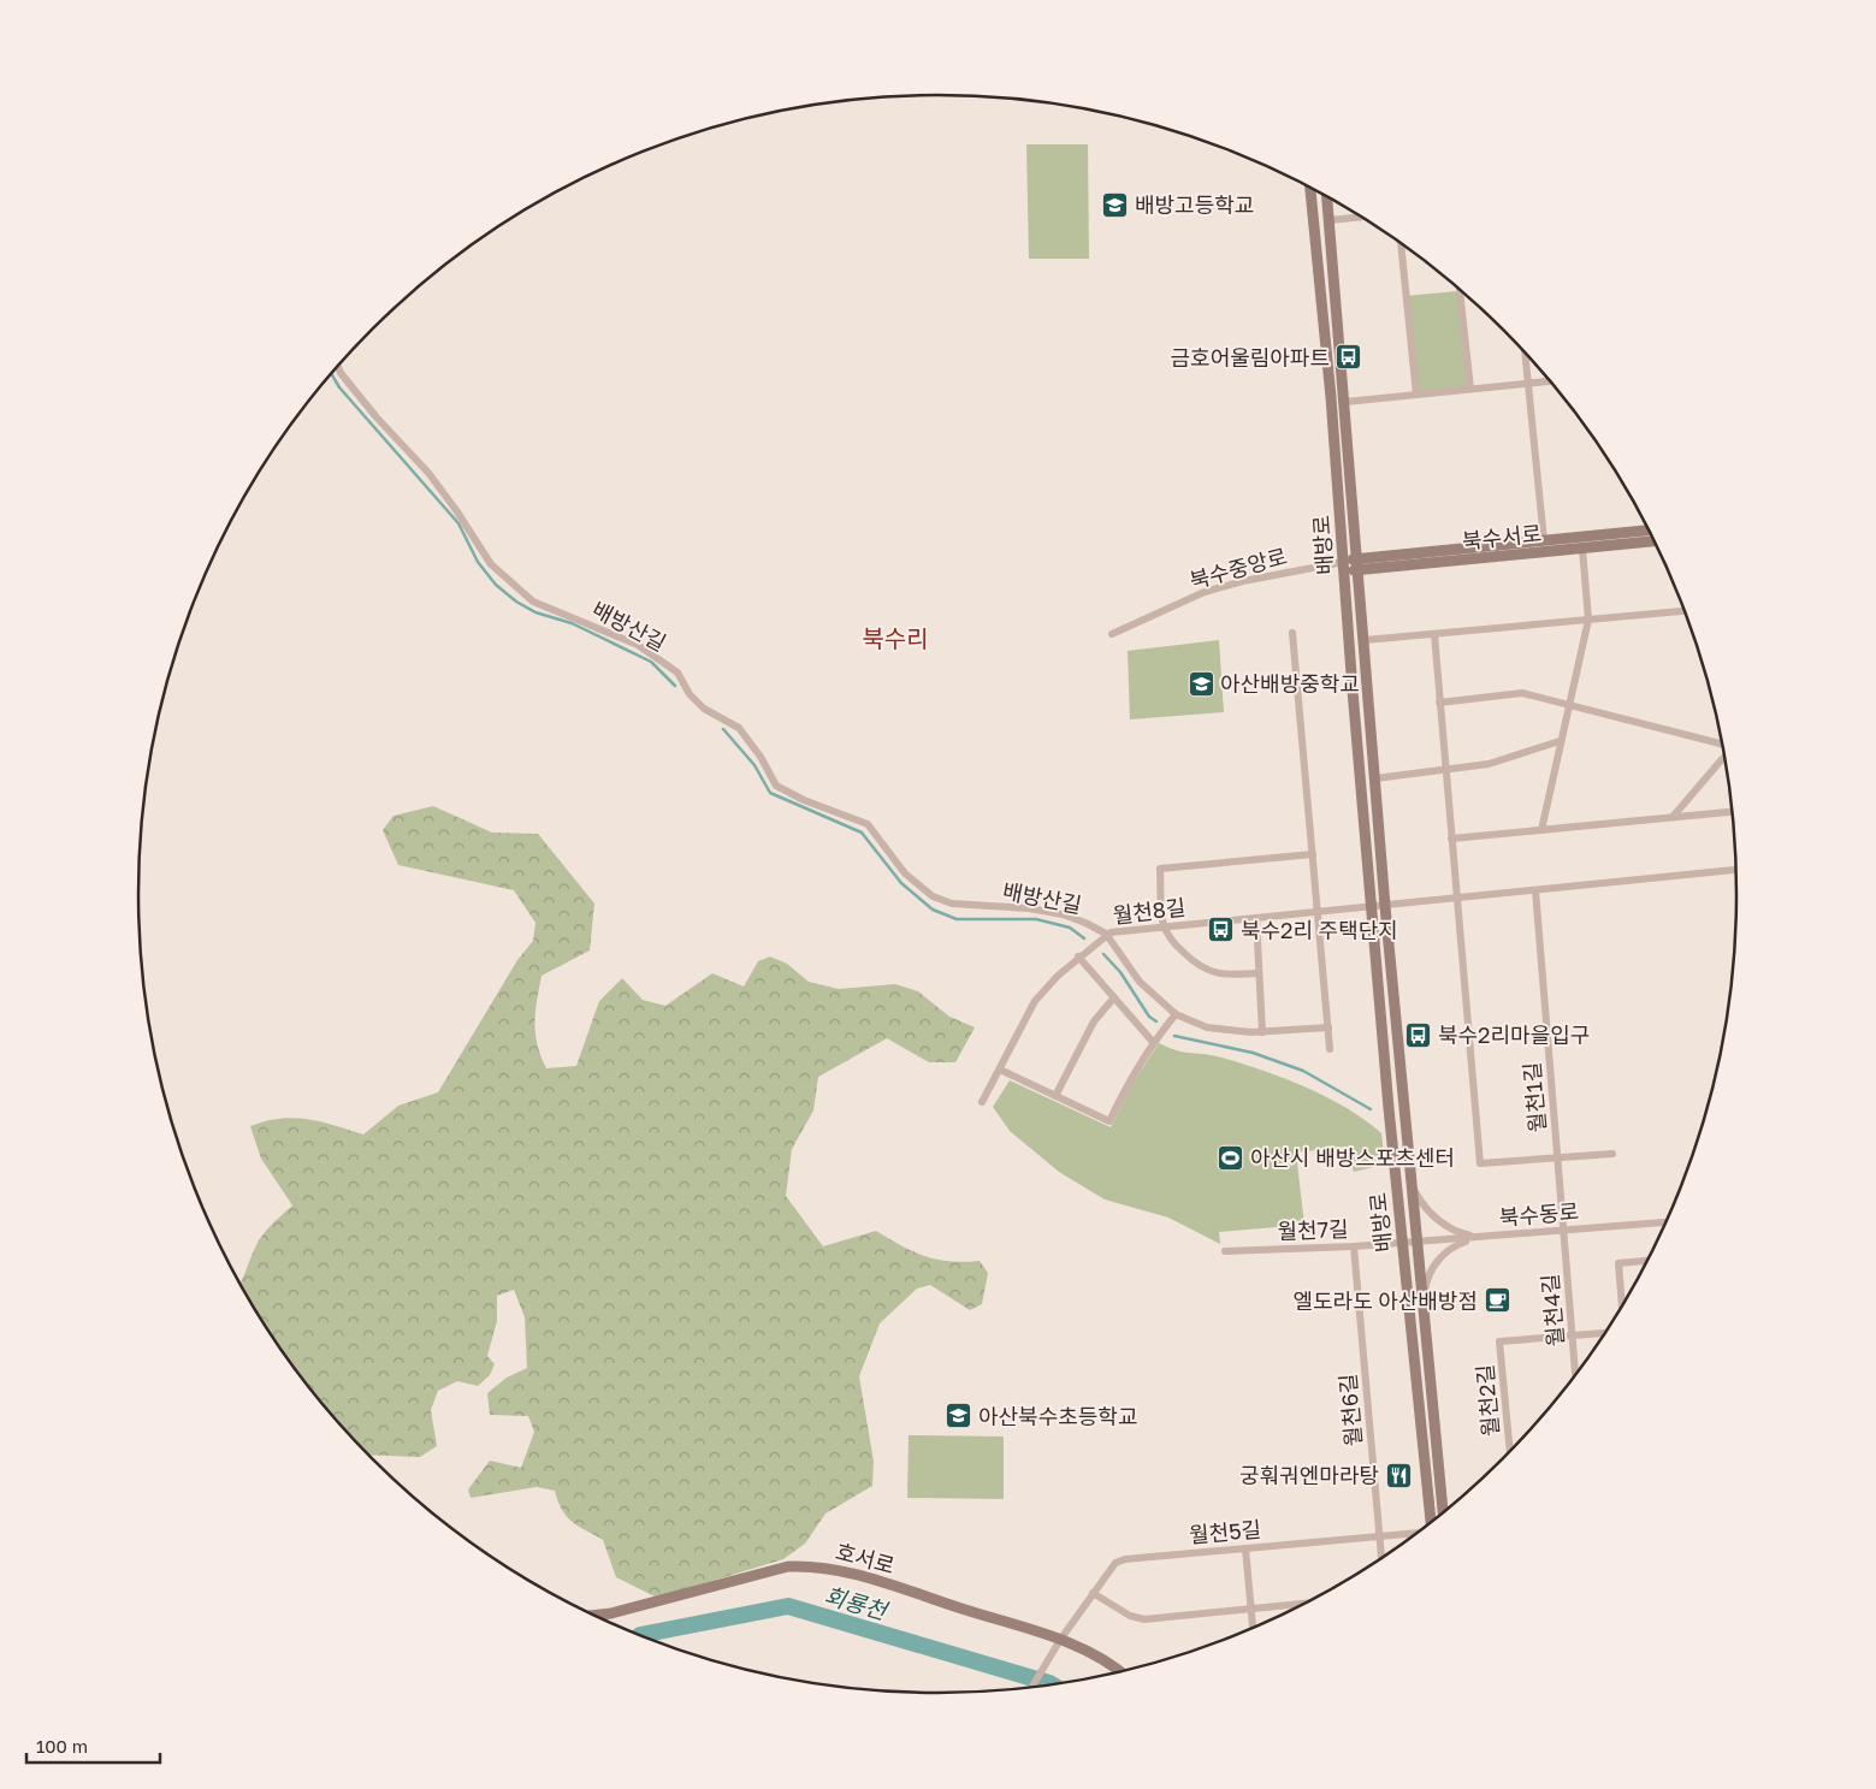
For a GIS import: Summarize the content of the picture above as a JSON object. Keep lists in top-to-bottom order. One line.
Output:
{"streets":{"street":["북수서로","배방로","북수중앙로","배방산길","월천8길","월천1길","북수동로","월천7길","월천4길","월천2길","월천6길","월천5길","호서로"]},"crossings":[["북수서로","배방로"],["북수서로","북수중앙로"],["배방로","북수중앙로"],["배방로","월천8길"],["배방로","북수동로"],["배방로","월천7길"],["배방산길","월천8길"],["월천1길","북수동로"],["월천1길","월천4길"],["북수동로","월천7길"],["북수동로","월천4길"],["월천7길","월천6길"],["월천4길","월천2길"],["월천6길","월천5길"],["월천5길","호서로"]],"districts":["북수리"],"water":["회룡천"],"places":{"school or university":["배방고등학교","아산배방중학교","아산북수초등학교"],"bus stop":["금호어울림아파트","북수2리 주택단지","북수2리마을입구"],"sports":["아산시 배방스포츠센터"],"cafe":["엘도라도 아산배방점"],"restaurant":["궁훠궈엔마라탕"]},"scale_bar":"100 m"}
